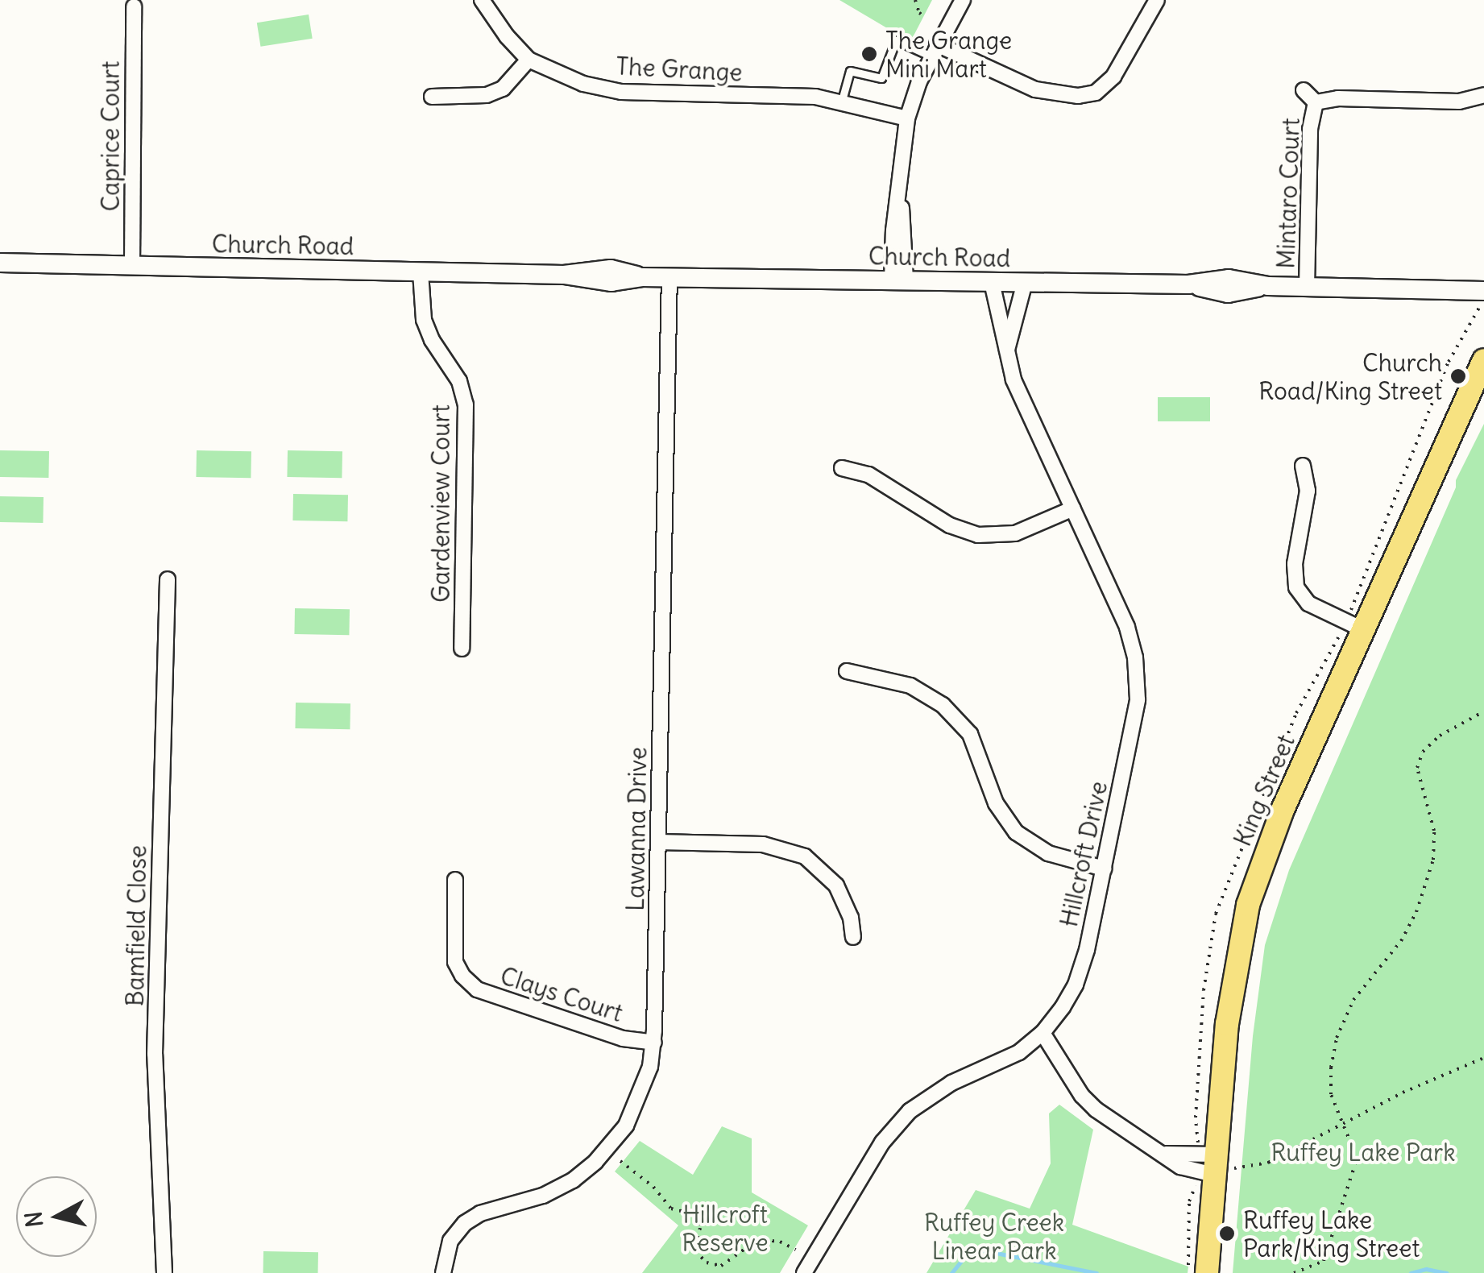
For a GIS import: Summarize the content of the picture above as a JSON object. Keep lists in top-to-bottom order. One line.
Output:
{"streets":{"main road":["King Street"],"street":["The Grange","Caprice Court","Mintaro Court","Church Road","Gardenview Court","Lawanna Drive","Hillcroft Drive","Bamfield Close","Clays Court"]},"crossings":[["Caprice Court","Church Road"],["Mintaro Court","Church Road"],["Church Road","Gardenview Court"],["Church Road","Lawanna Drive"],["Church Road","Hillcroft Drive"],["Lawanna Drive","Clays Court"]],"parks":["Ruffey Lake Park","Hillcroft Reserve","Ruffey Creek Linear Park"],"places":["The Grange Mini Mart","Church Road/King Street","Ruffey Lake Park/King Street"],"north":"left"}
